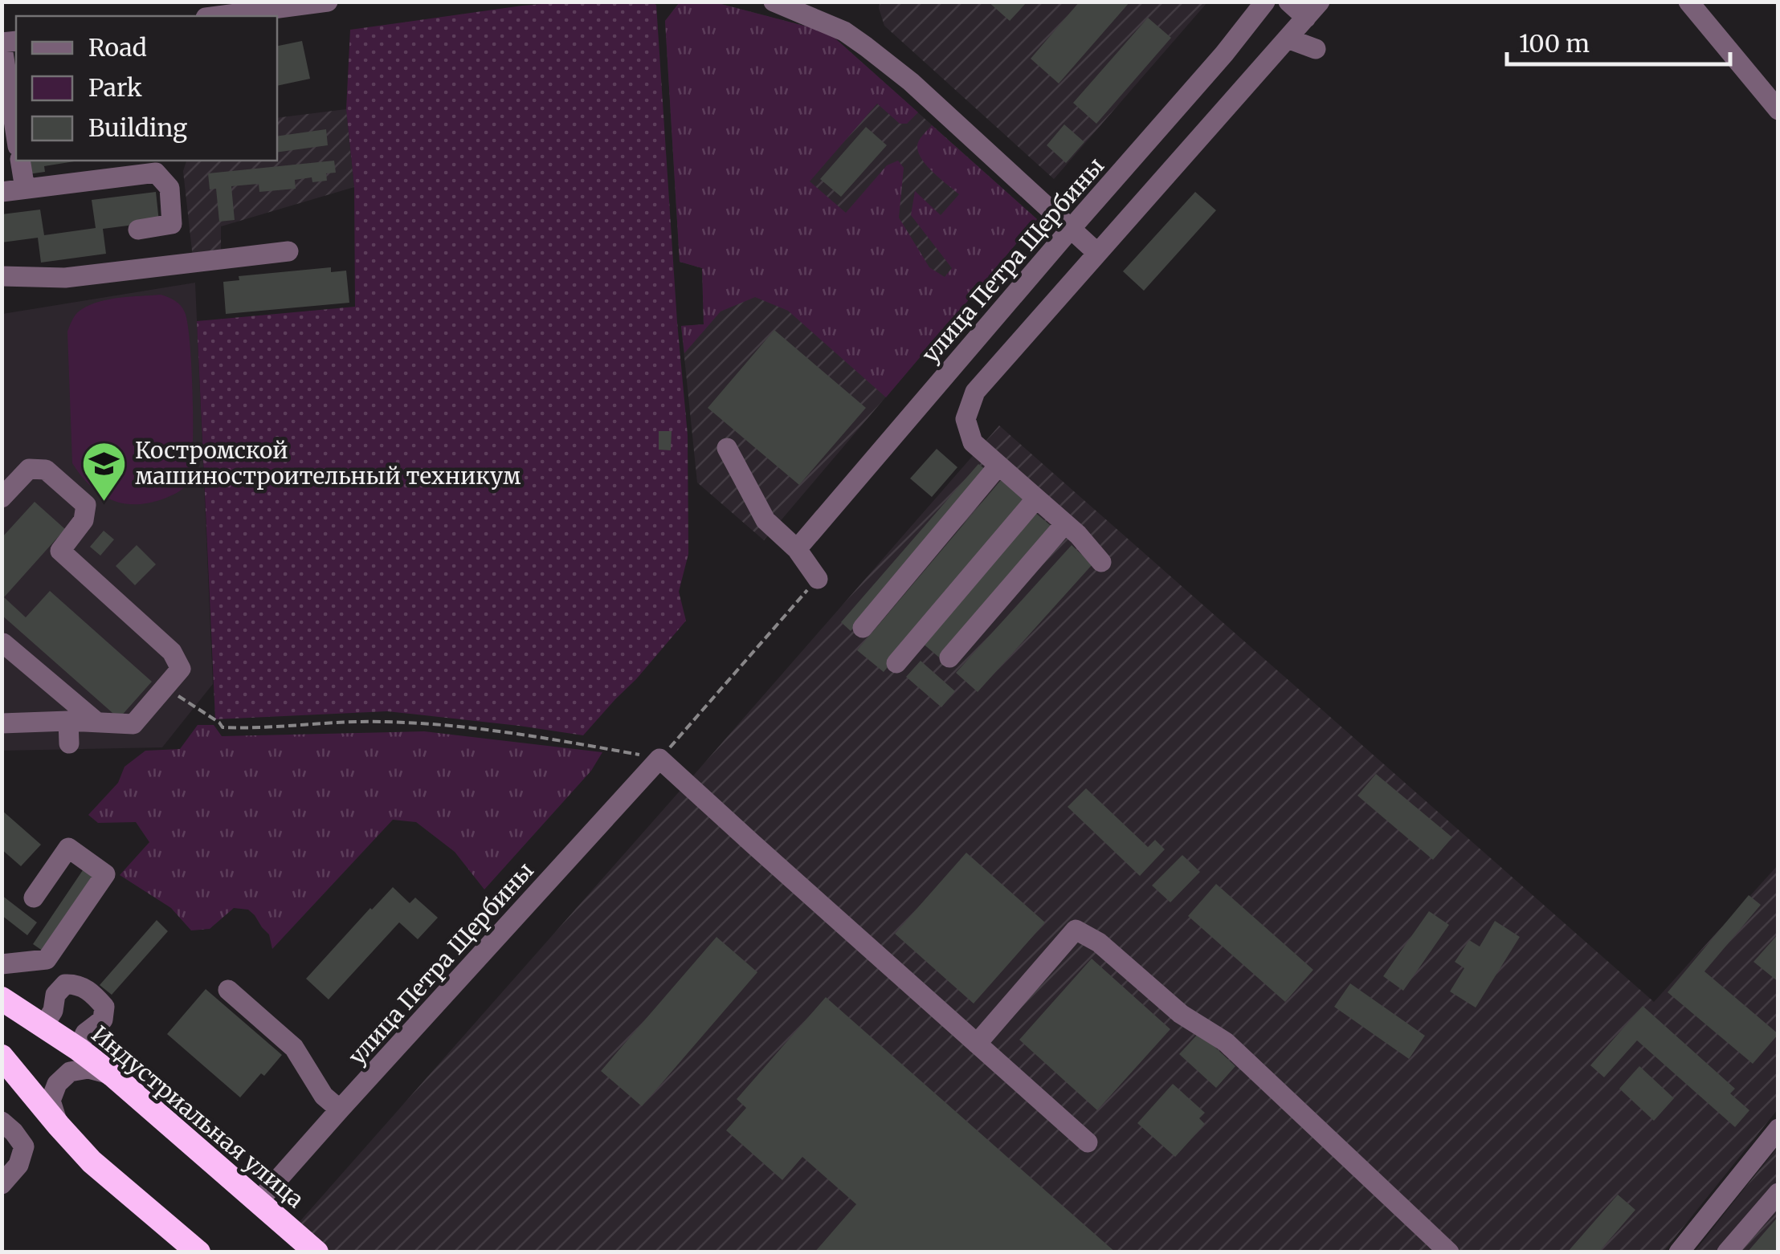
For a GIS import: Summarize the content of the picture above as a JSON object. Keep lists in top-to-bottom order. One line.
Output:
{"streets":{"highway":["Индустриальная улица"],"street":["улица Петра Щербины"]},"crossings":[["улица Петра Щербины","Индустриальная улица"]],"places":{"school or university":["Костромской машиностроительный техникум"]},"legend":["Road","Park","Building"],"scale_bar":"100 m"}
